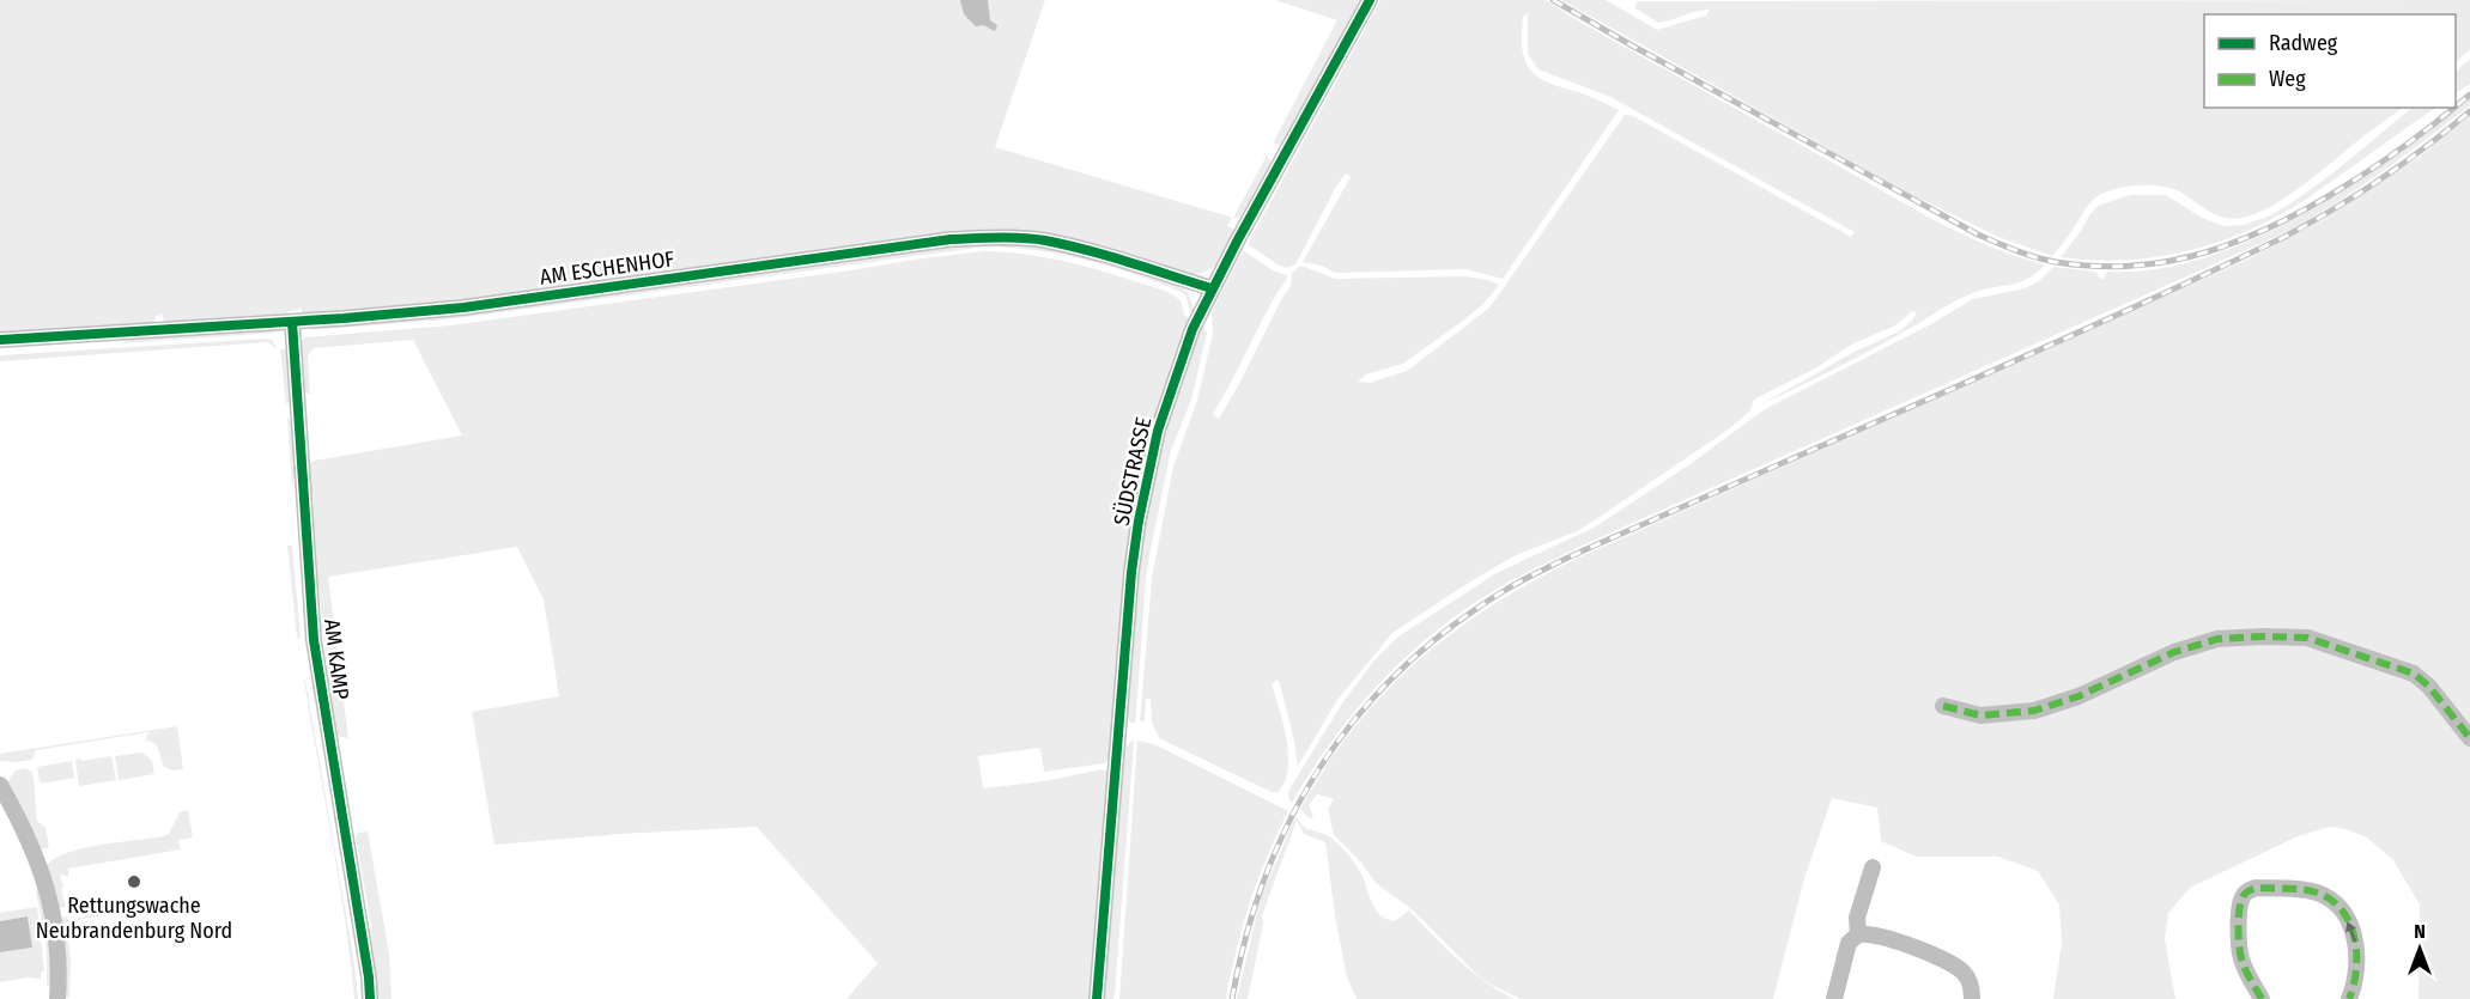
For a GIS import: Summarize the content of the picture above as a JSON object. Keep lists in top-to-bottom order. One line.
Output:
{"streets":{"street":["AM ESCHENHOF","SÜDSTRASSE","AM KAMP"]},"crossings":[["AM ESCHENHOF","SÜDSTRASSE"],["AM ESCHENHOF","AM KAMP"]],"places":["Rettungswache Neubrandenburg Nord"],"legend":["Radweg","Weg"],"north":"top"}
